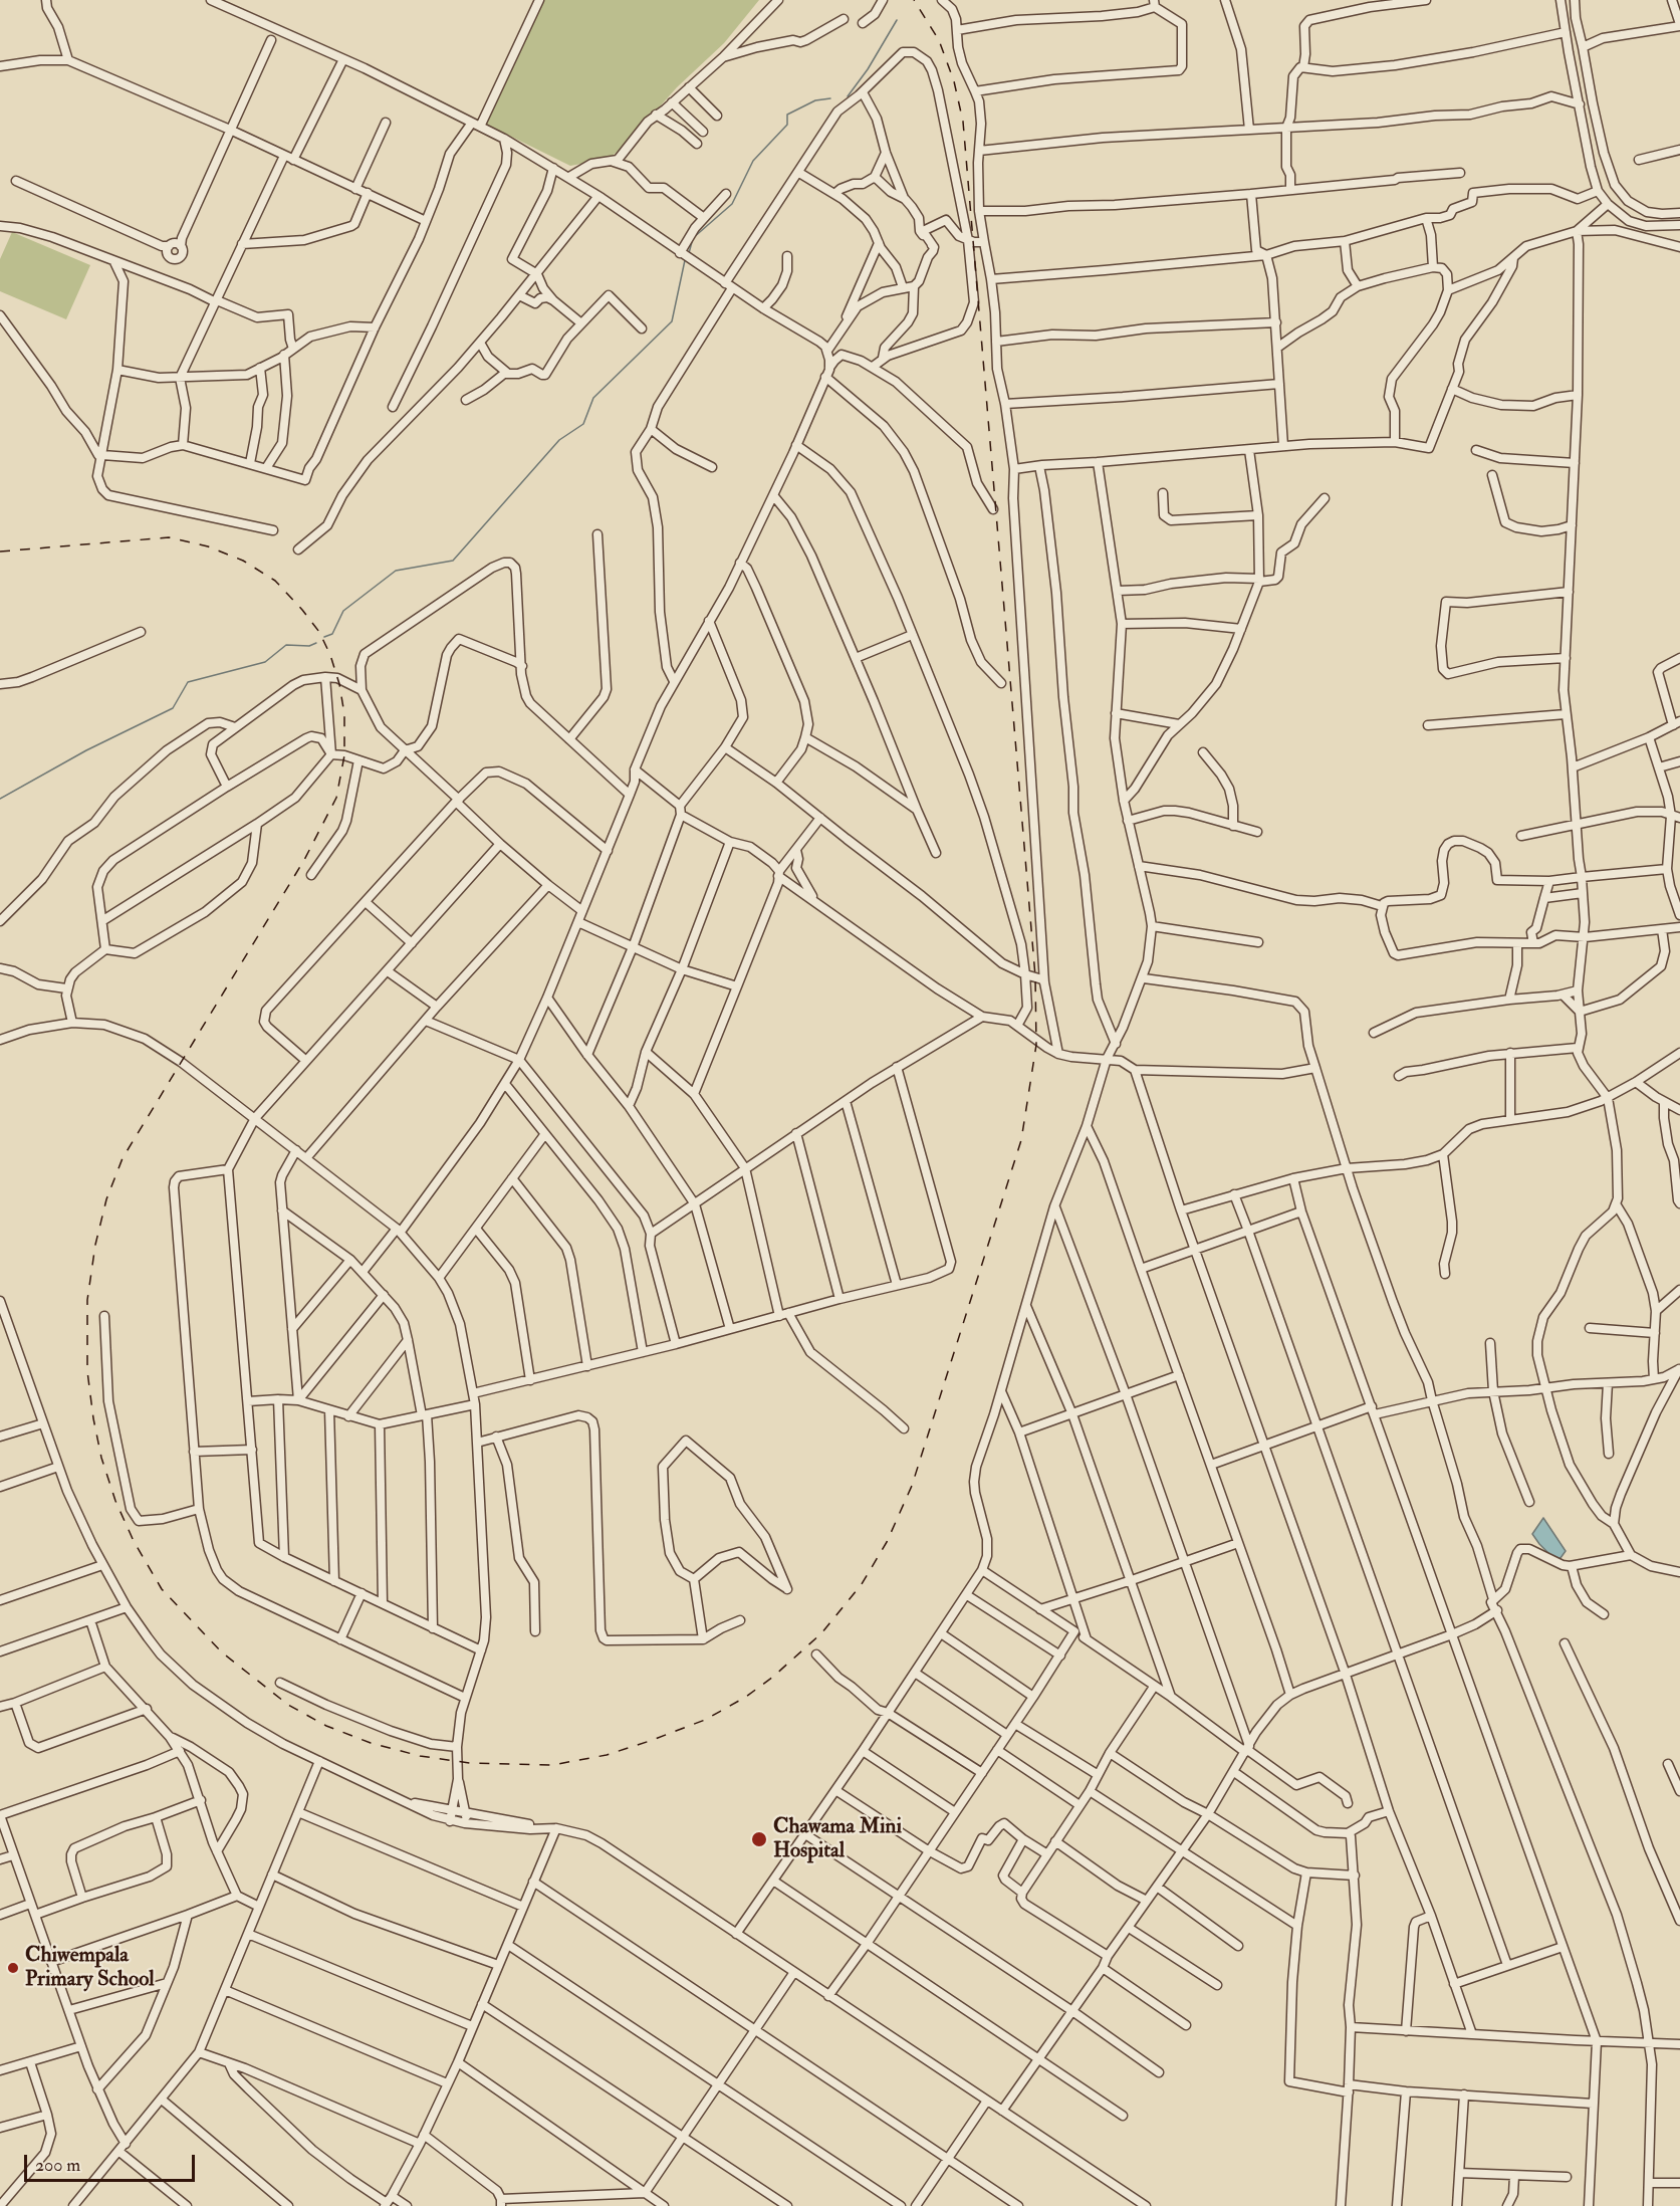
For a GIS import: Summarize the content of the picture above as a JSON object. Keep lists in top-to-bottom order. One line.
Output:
{"places":["Chawama Mini Hospital","Chiwempala Primary School"],"scale_bar":"200 m"}
